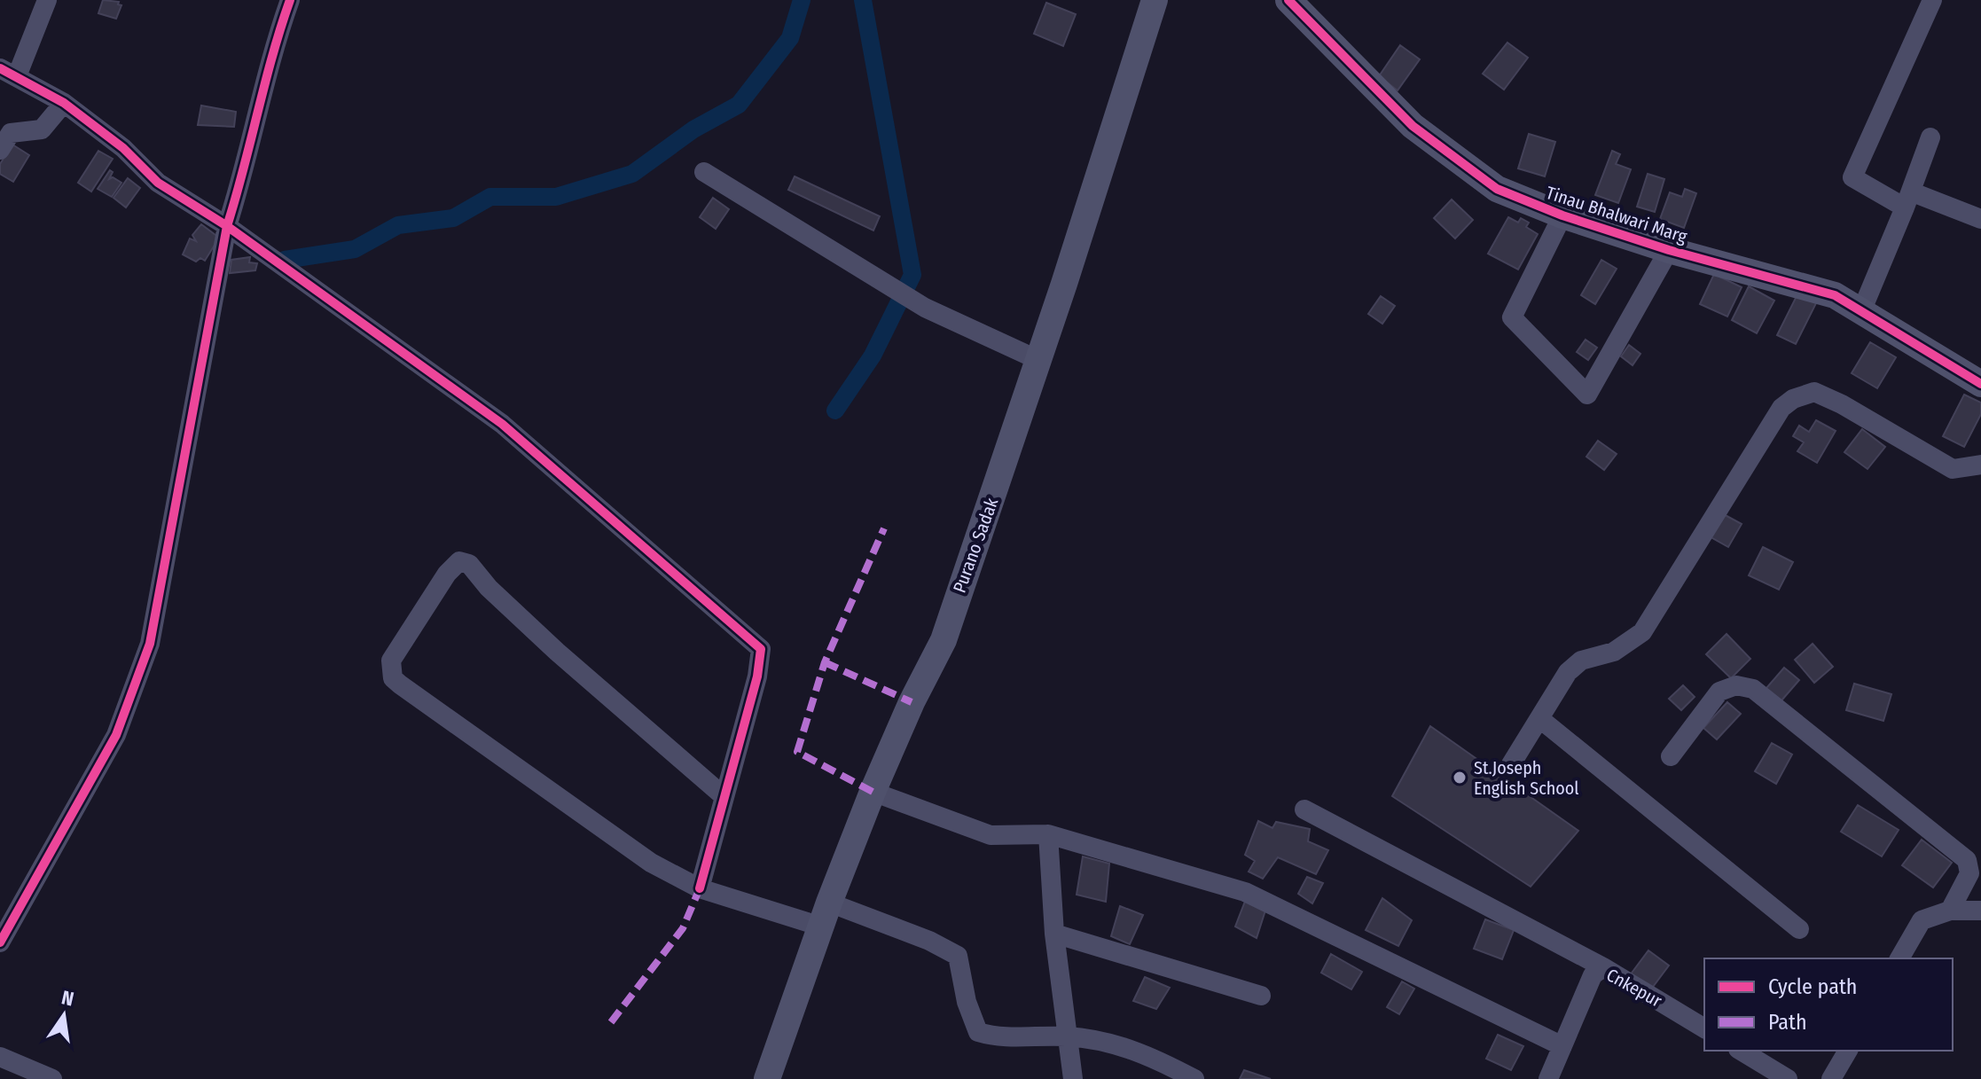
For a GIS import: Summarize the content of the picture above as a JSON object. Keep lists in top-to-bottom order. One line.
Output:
{"streets":{"main road":["Tinau Bhalwari Marg","Purano Sadak"],"street":["Cnkepur"]},"places":["St.Joseph English School"],"legend":["Cycle path","Path"],"north":"top"}
